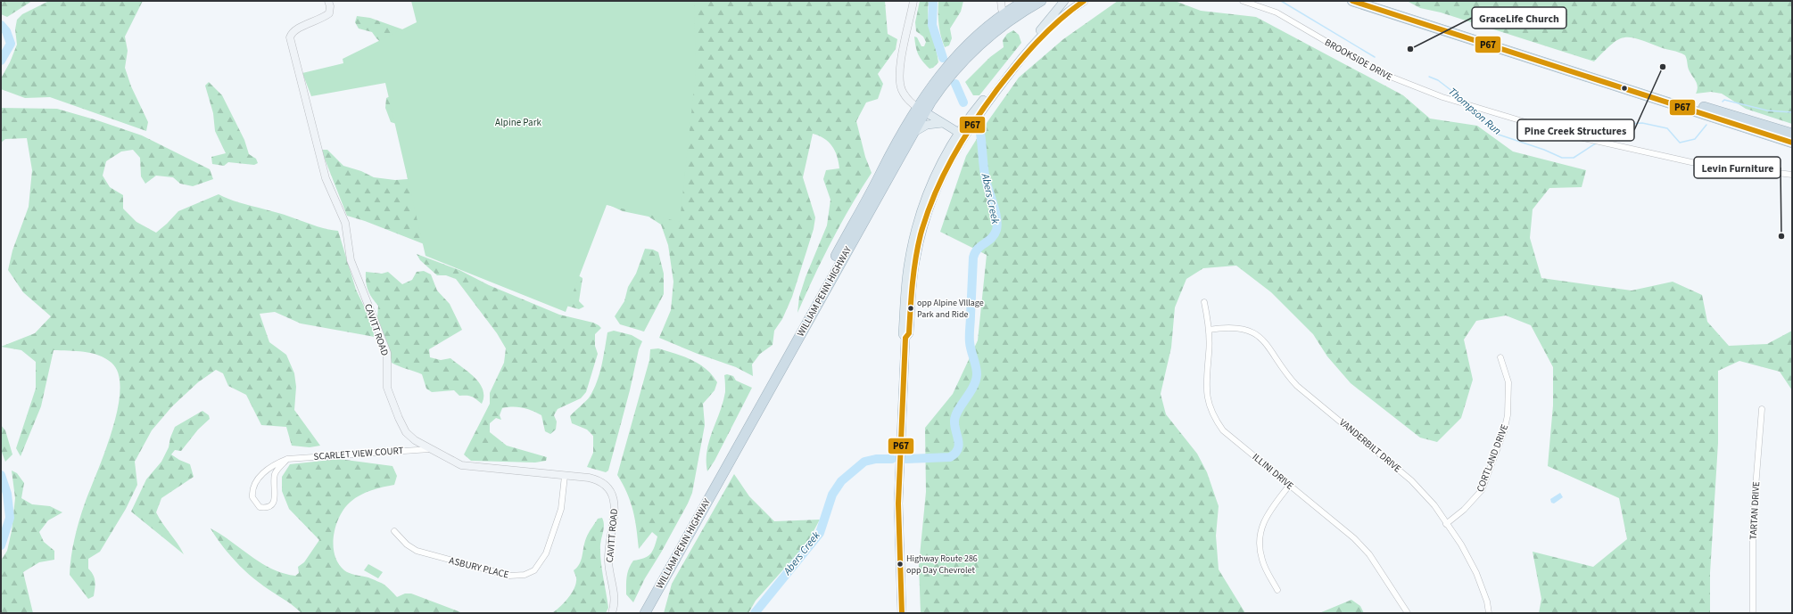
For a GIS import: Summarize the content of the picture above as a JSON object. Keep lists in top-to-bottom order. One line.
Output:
{"streets":{"highway":["WILLIAM PENN HIGHWAY"],"street":["BROOKSIDE DRIVE","CAVITT ROAD","VANDERBILT DRIVE","SCARLET VIEW COURT","CORTLAND DRIVE","ILLINI DRIVE","TARTAN DRIVE","ASBURY PLACE"]},"crossings":[["CAVITT ROAD","SCARLET VIEW COURT"],["CAVITT ROAD","ASBURY PLACE"],["VANDERBILT DRIVE","CORTLAND DRIVE"],["VANDERBILT DRIVE","ILLINI DRIVE"]],"water":["Thompson Run","Abers Creek"],"parks":["Alpine Park"],"places":["GraceLife Church","Pine Creek Structures","Levin Furniture","opp Alpine VIllage Park and Ride","Highway Route 286 opp Day Chevrolet"],"lines":["transit line P67"]}
